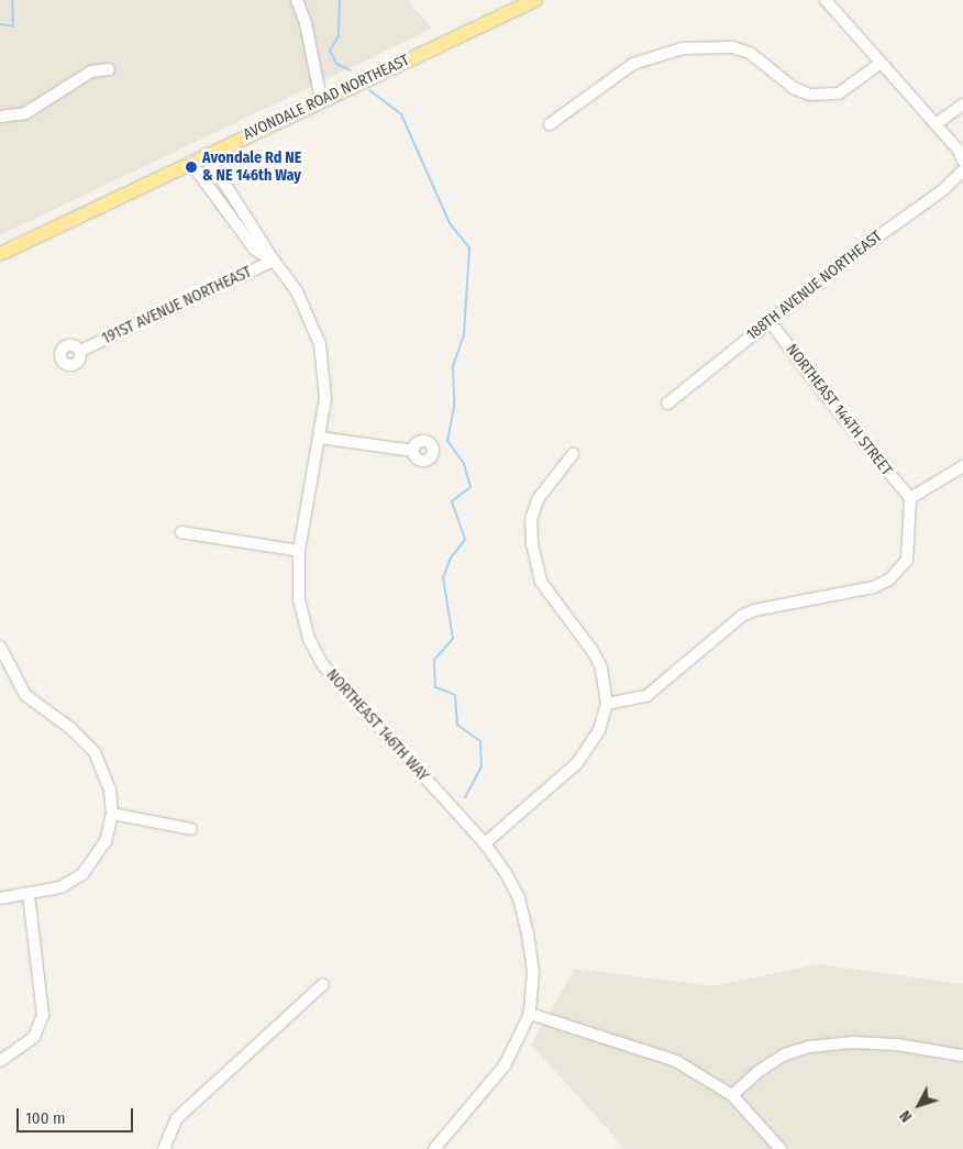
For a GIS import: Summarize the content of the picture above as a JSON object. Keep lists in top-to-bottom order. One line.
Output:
{"streets":{"main road":["AVONDALE ROAD NORTHEAST"],"street":["188TH AVENUE NORTHEAST","191ST AVENUE NORTHEAST","NORTHEAST 144TH STREET","NORTHEAST 146TH WAY"]},"crossings":[["AVONDALE ROAD NORTHEAST","NORTHEAST 146TH WAY"],["188TH AVENUE NORTHEAST","NORTHEAST 144TH STREET"],["191ST AVENUE NORTHEAST","NORTHEAST 146TH WAY"]],"places":["Avondale Rd NE & NE 146th Way"],"scale_bar":"100 m","north":"bottom left"}
